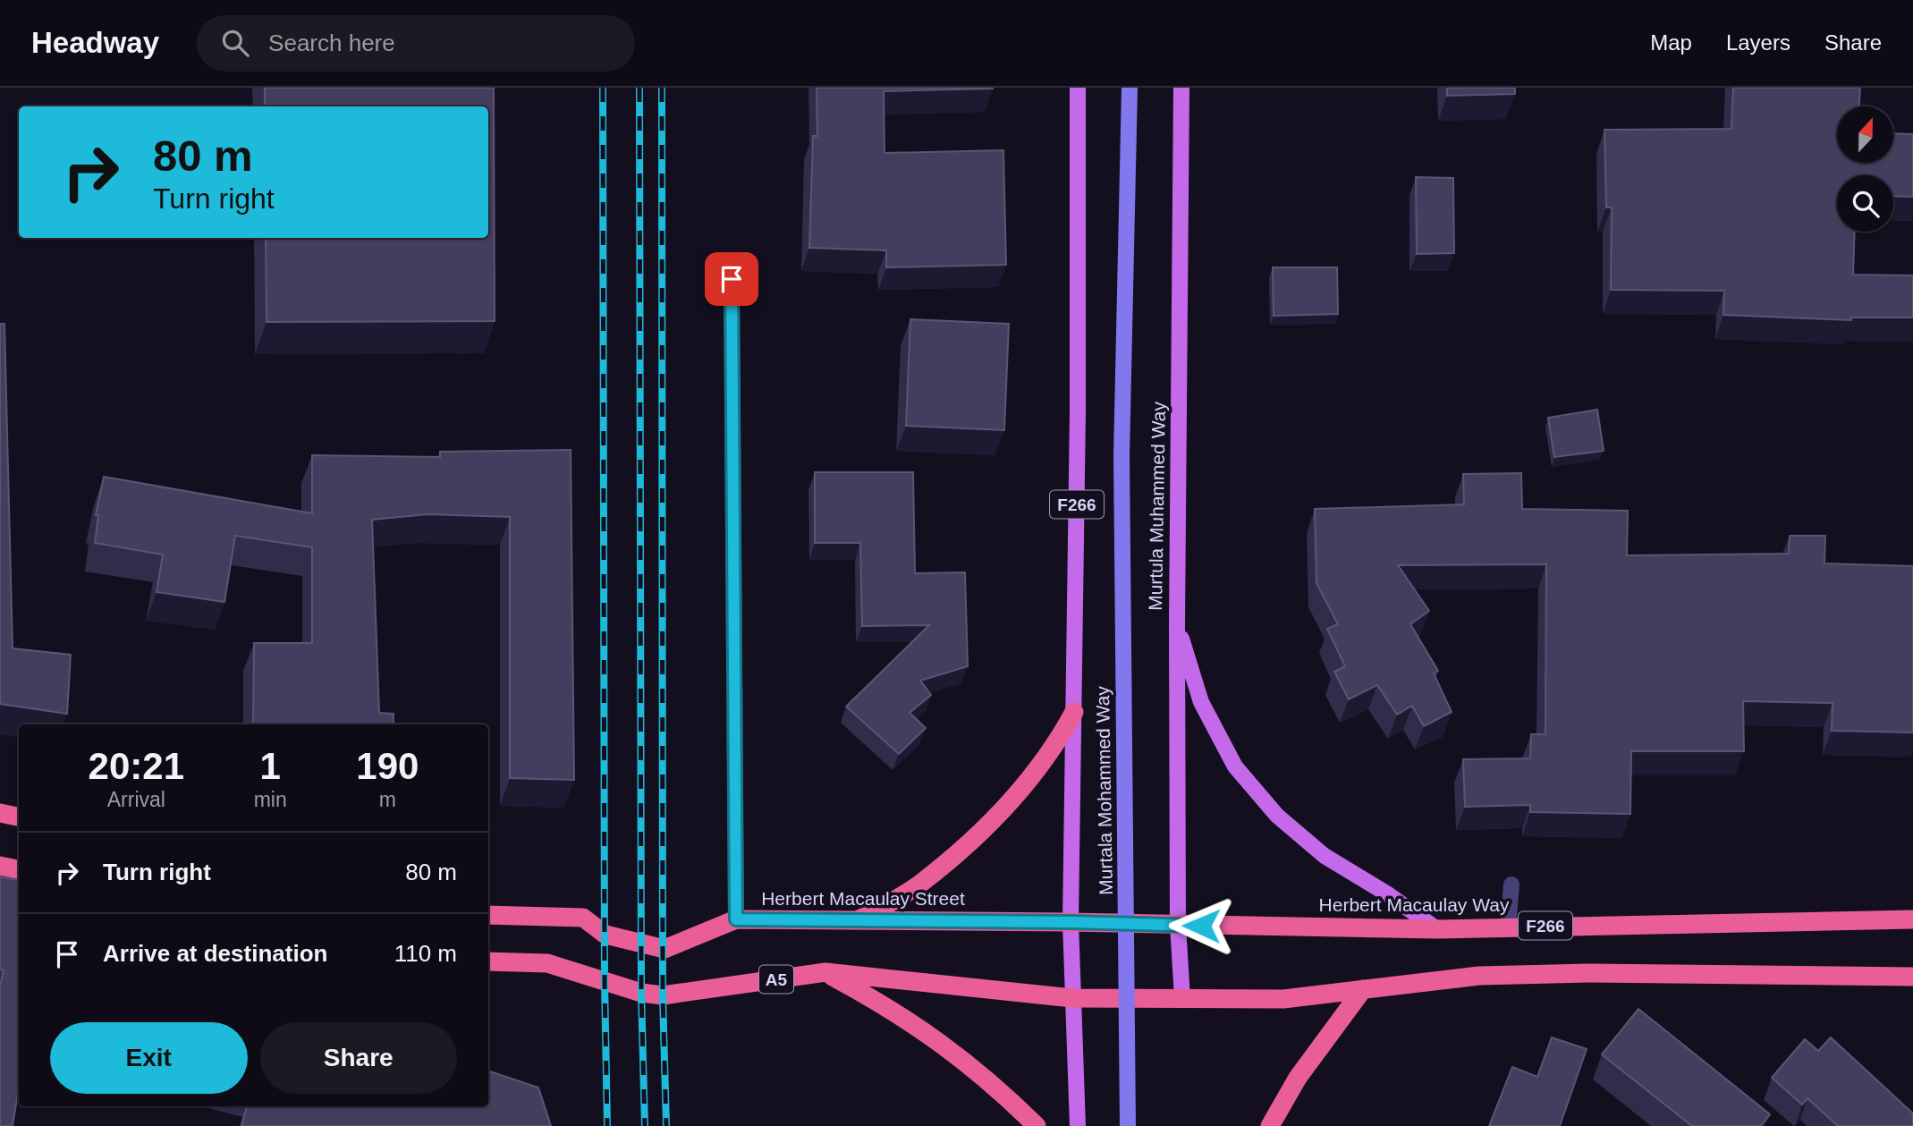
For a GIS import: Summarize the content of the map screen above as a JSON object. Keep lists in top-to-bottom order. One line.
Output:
{"streets":{"highway":["F266","Herbert Macaulay Street","Herbert Macaulay Way","A5"],"main road":["Murtula Muhammed Way","Murtala Mohammed Way"]},"crossings":[["F266","Herbert Macaulay Street"],["Murtula Muhammed Way","Murtala Mohammed Way"],["Murtula Muhammed Way","Herbert Macaulay Street"],["Murtula Muhammed Way","Herbert Macaulay Way"],["Murtula Muhammed Way","A5"],["Herbert Macaulay Street","Herbert Macaulay Way"]],"north":"top","page":{"header":"Headway","search":"Search here","nav":["Map","Layers","Share"],"turn":["80 m","Turn right"],"eta":["20:21","Arrival","1","min","190","m"],"list":[{"name":"Turn right","value":"80 m"},{"name":"Arrive at destination","value":"110 m"}],"buttons":["Exit","Share"]}}
